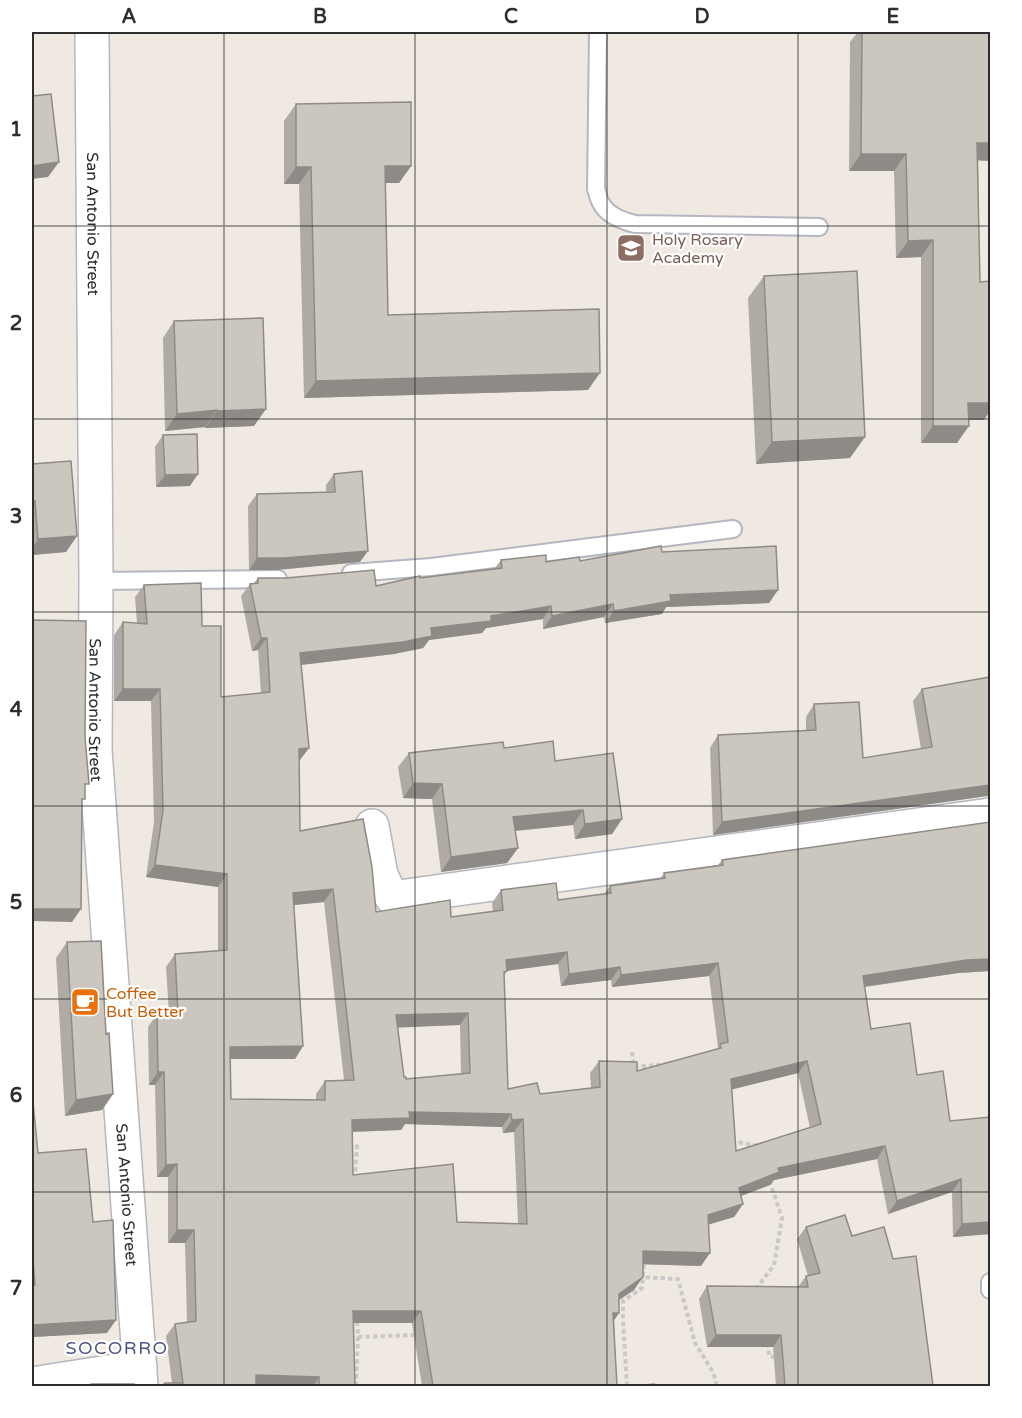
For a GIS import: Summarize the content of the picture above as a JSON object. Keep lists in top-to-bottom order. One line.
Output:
{"streets":{"street":["San Antonio Street"]},"districts":["SOCORRO"],"places":{"school or university":["Holy Rosary Academy"],"cafe":["Coffee But Better"]},"grid":{"columns":["A","B","C","D","E"],"rows":["1","2","3","4","5","6","7"]}}
